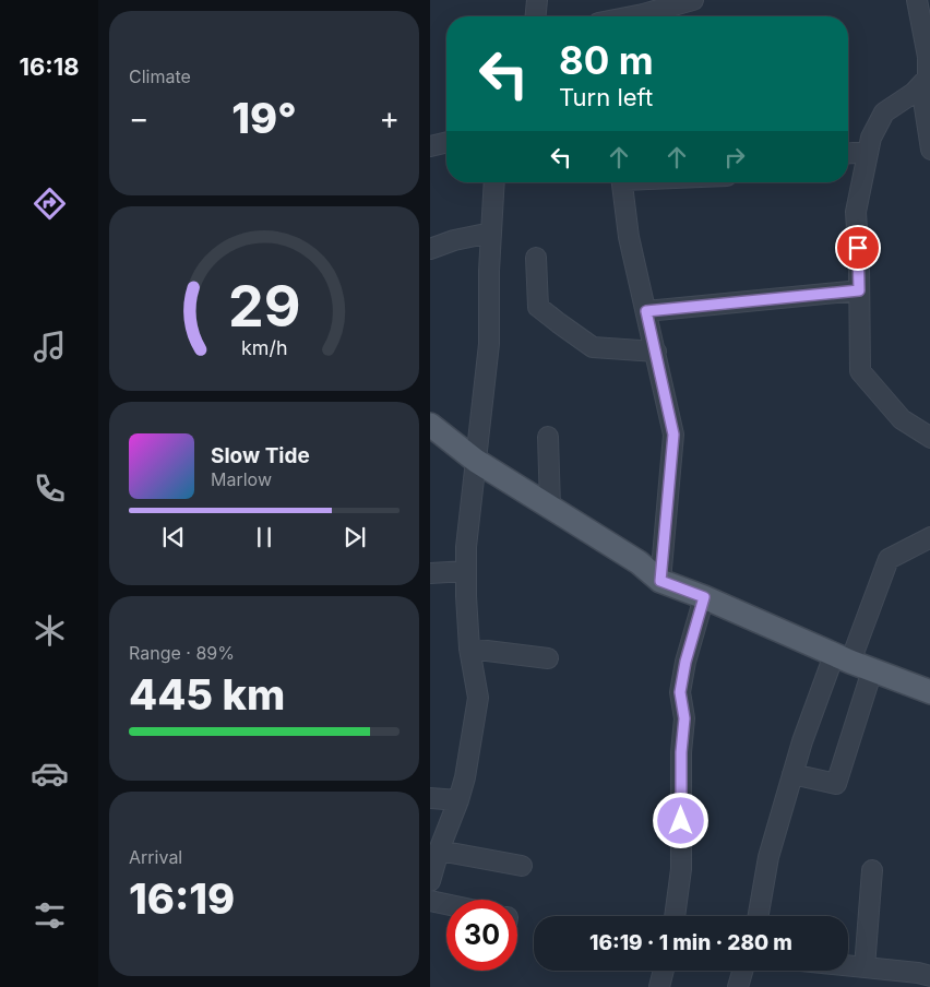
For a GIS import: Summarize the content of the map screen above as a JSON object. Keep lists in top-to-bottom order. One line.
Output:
{"page":{"tabs":"16:18","tile":["Climate",["Range · 89%","445 km"],["Arrival","16:19"]],"turn":["80 m","Turn left"],"heat":["−","19°","+"],"song":["Slow Tide","Marlow"],"limit":"30","trip":"16:19 · 1 min · 280 m","gauge":["29","km/h"]}}
